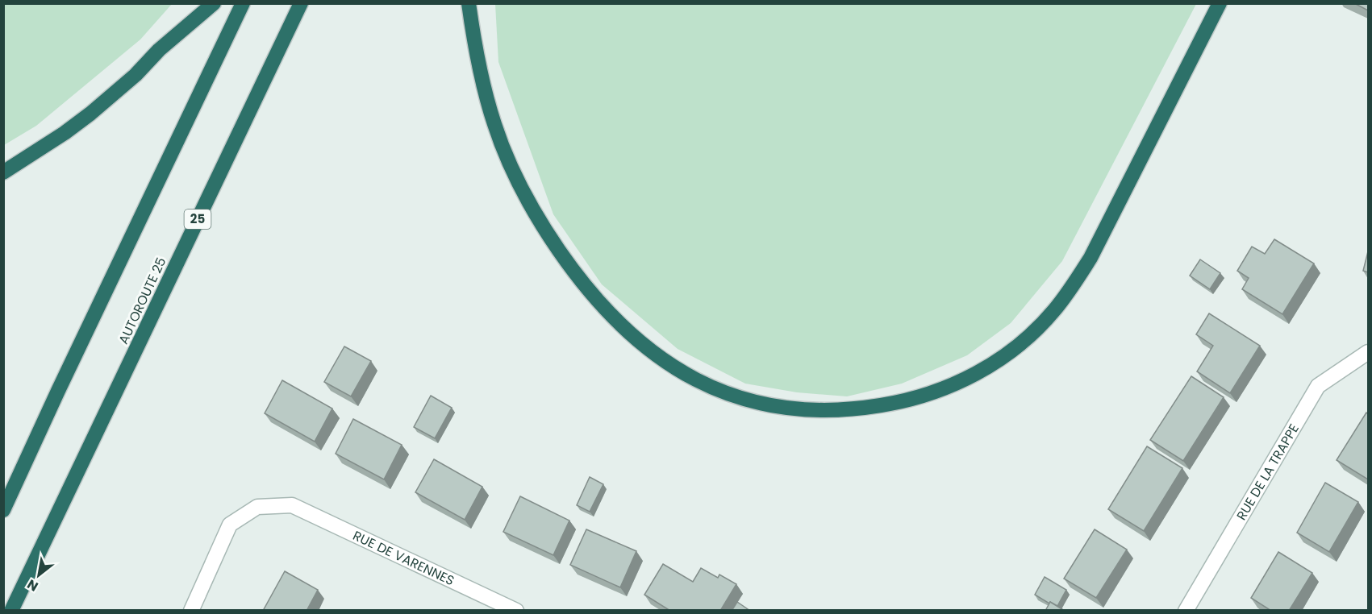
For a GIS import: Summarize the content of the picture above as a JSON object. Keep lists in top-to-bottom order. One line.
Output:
{"streets":{"highway":["25","AUTOROUTE 25"],"street":["RUE DE LA TRAPPE","RUE DE VARENNES"]},"north":"bottom left"}
